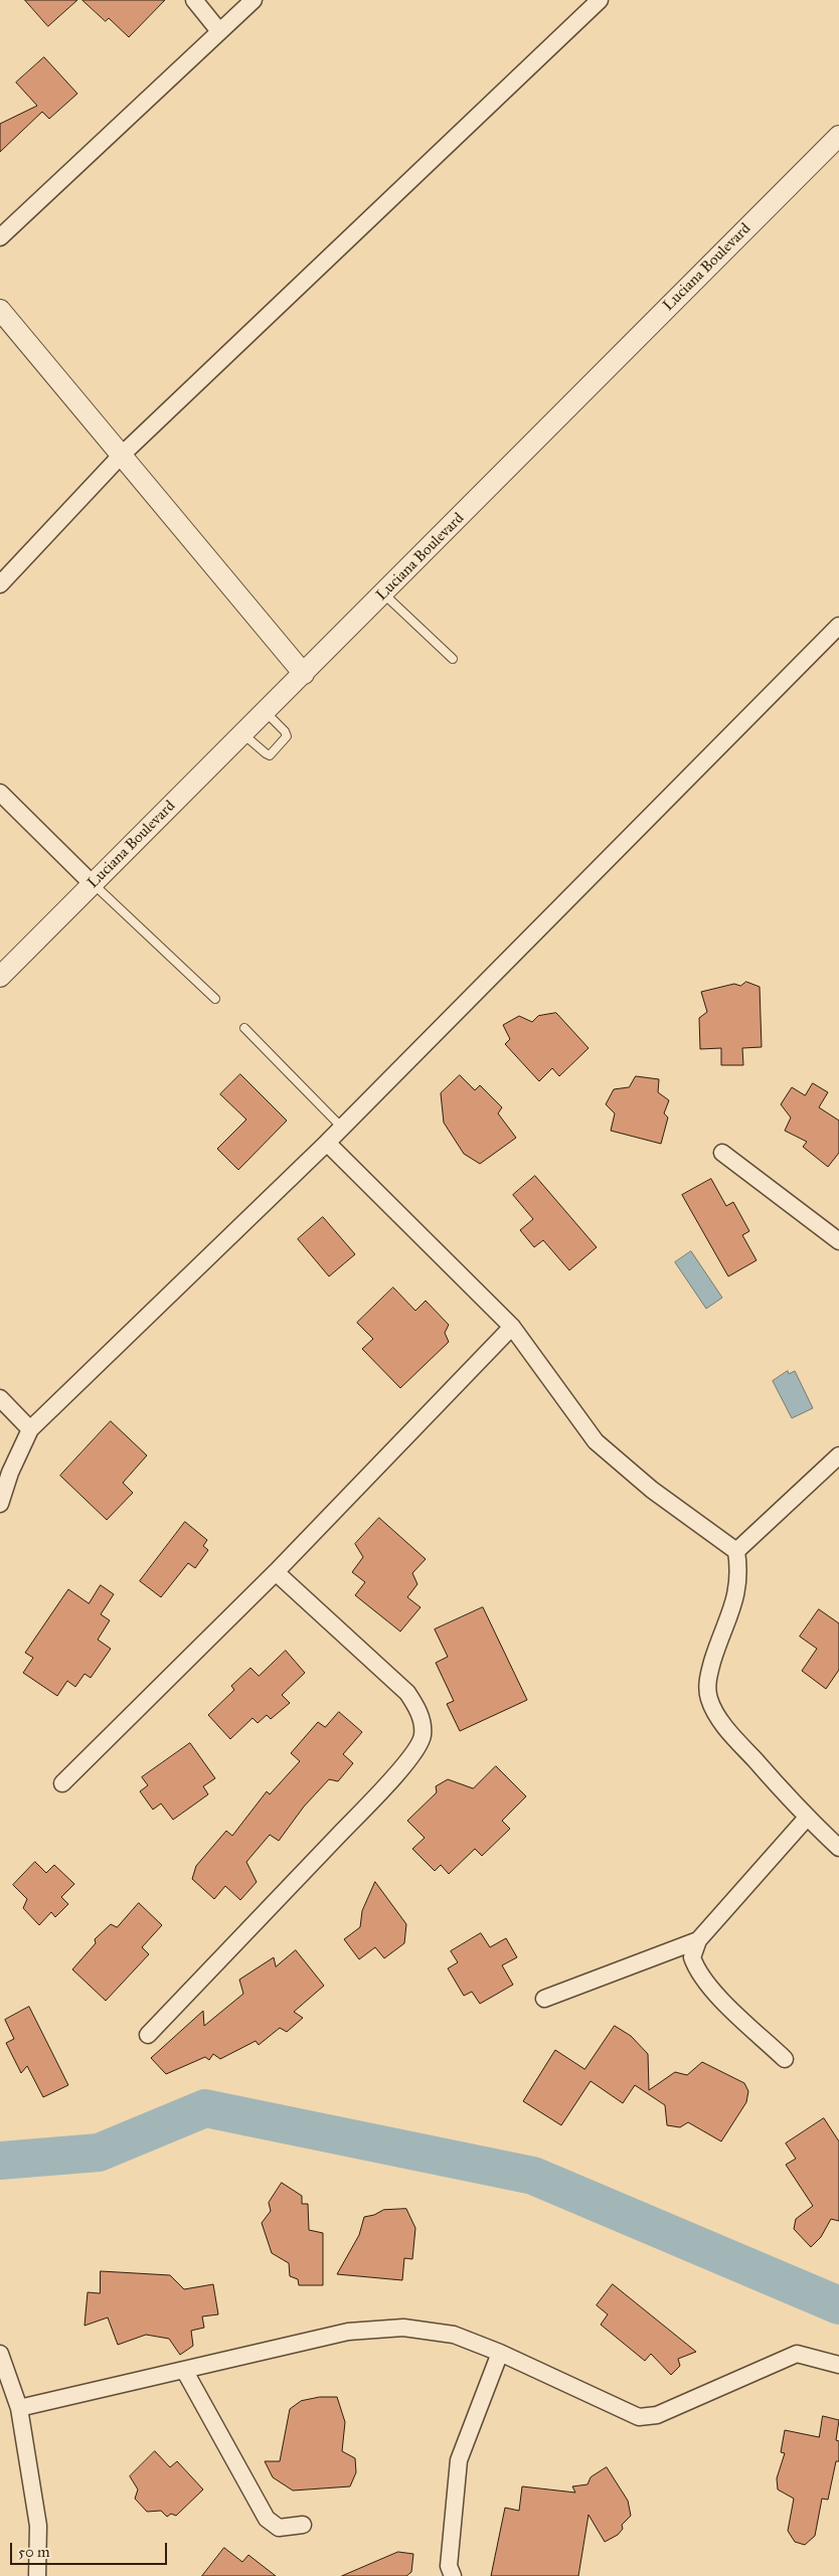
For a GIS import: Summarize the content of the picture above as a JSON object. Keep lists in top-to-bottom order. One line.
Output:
{"streets":{"street":["Luciana Boulevard"]},"scale_bar":"50 m"}
